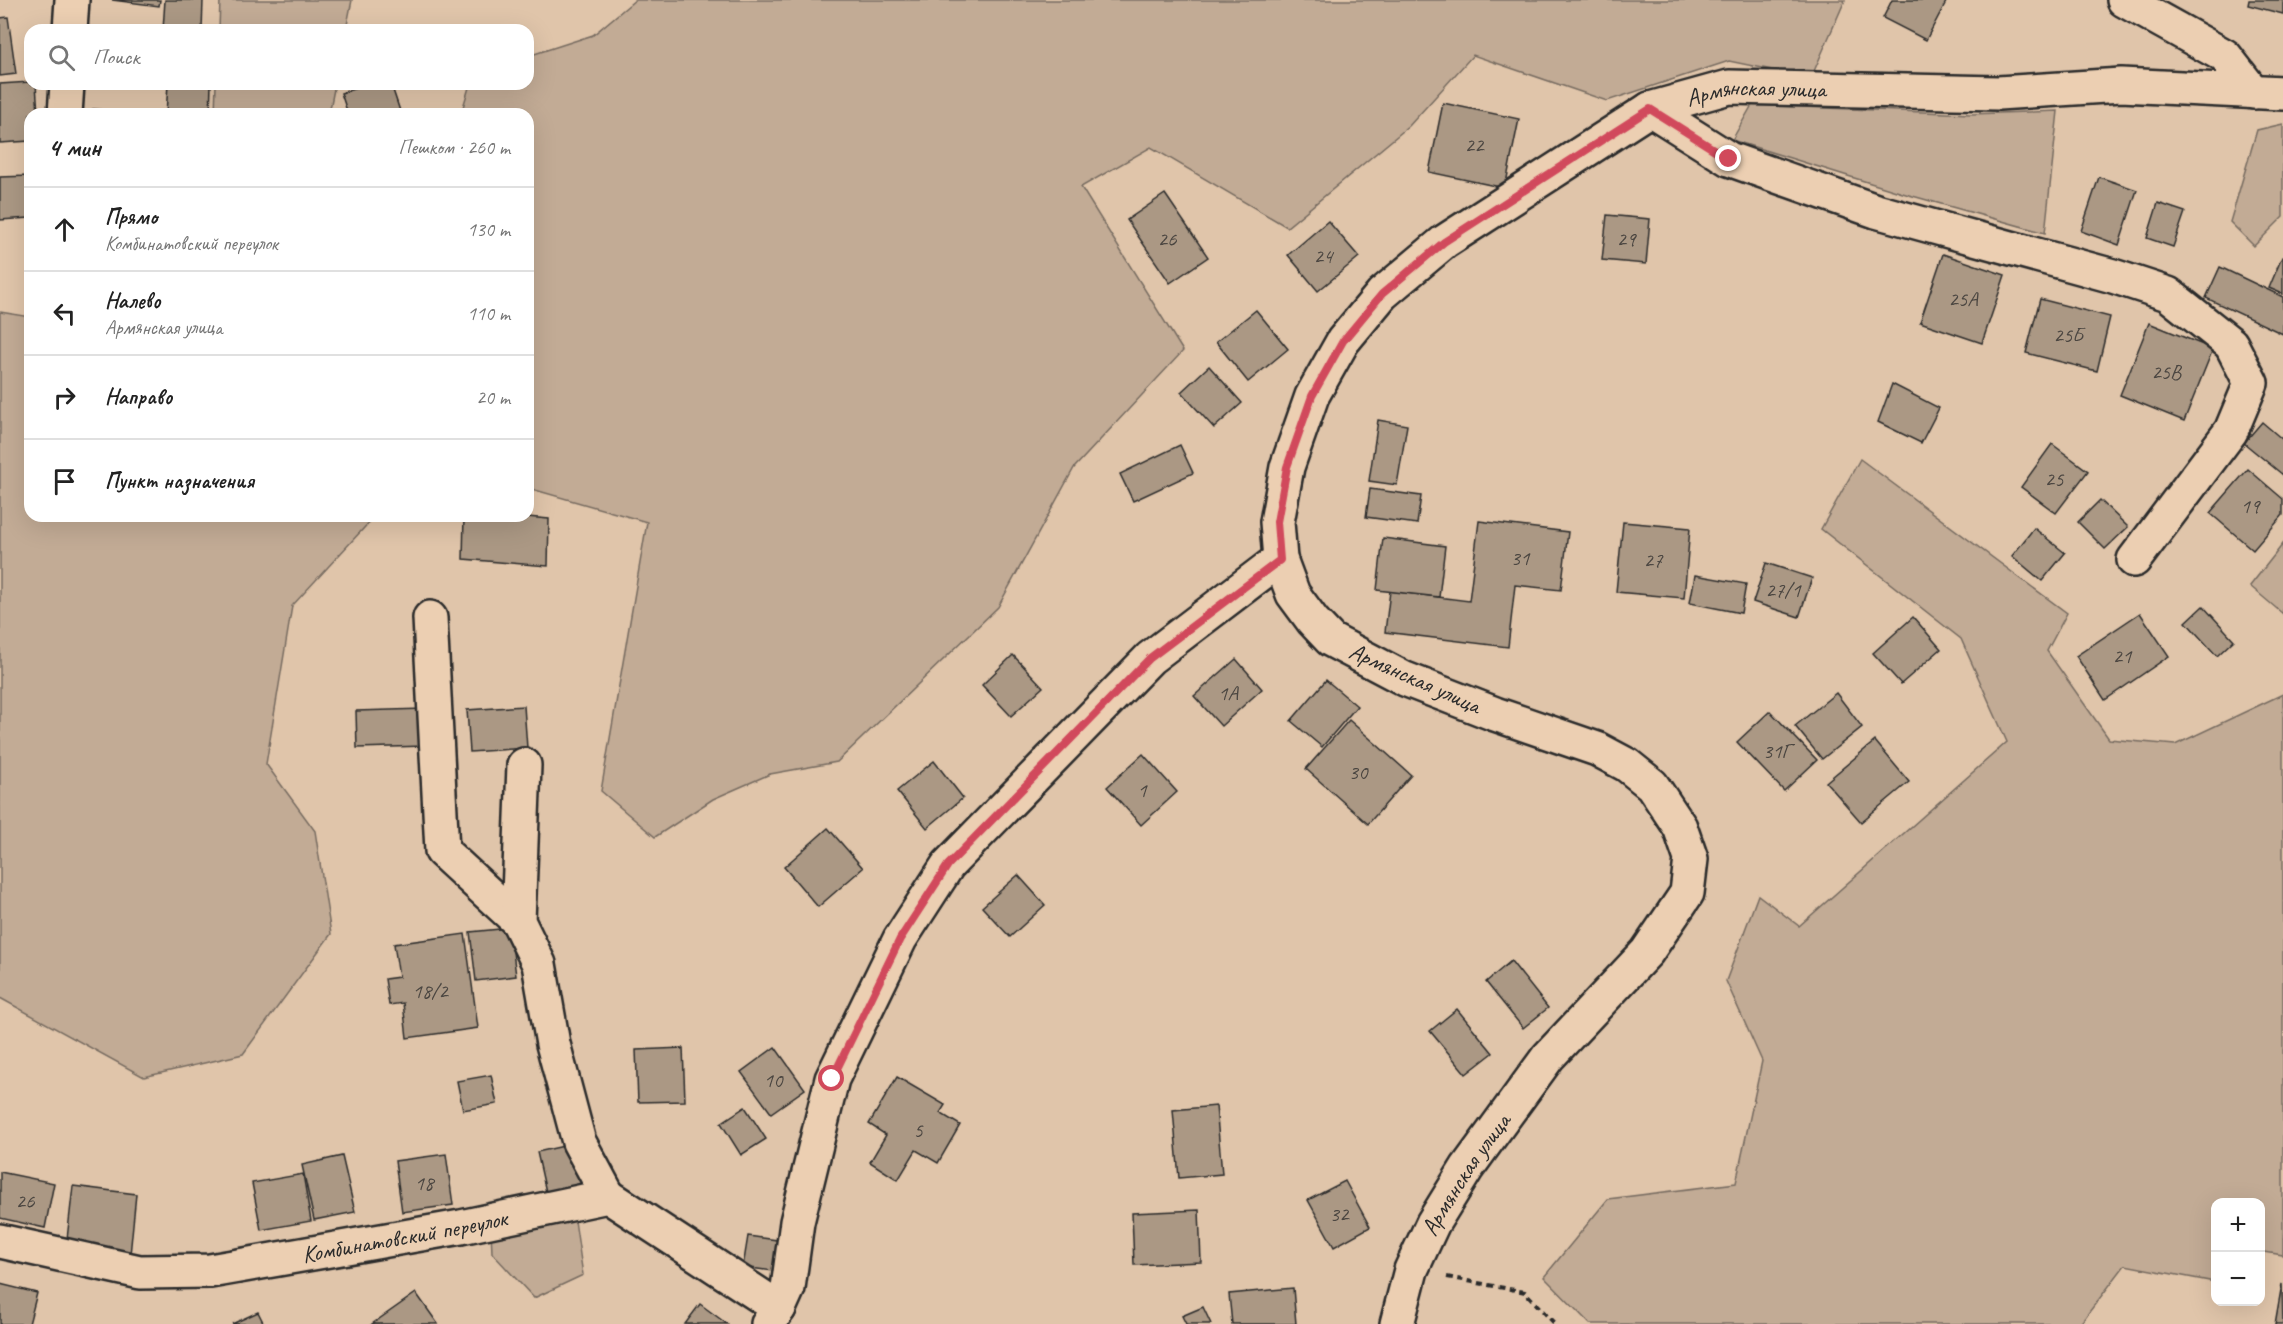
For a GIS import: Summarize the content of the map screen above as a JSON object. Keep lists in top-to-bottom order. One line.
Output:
{"streets":{"street":["Армянская улица","Комбинатовский переулок"]},"house_numbers":["22","26","29","24","25А","25Б","25В","25","19","31","27","27/1","21","1А","31Г","30","1","18/2","10","5","18","26","32"],"page":{"search":"Поиск","heading":["4 мин","Пешком · 260 m"],"list":[["Прямо","Комбинатовский переулок","130 m"],["Налево","Армянская улица","110 m"],["Направо","20 m"],"Пункт назначения"],"map_buttons":["+","−"]}}
